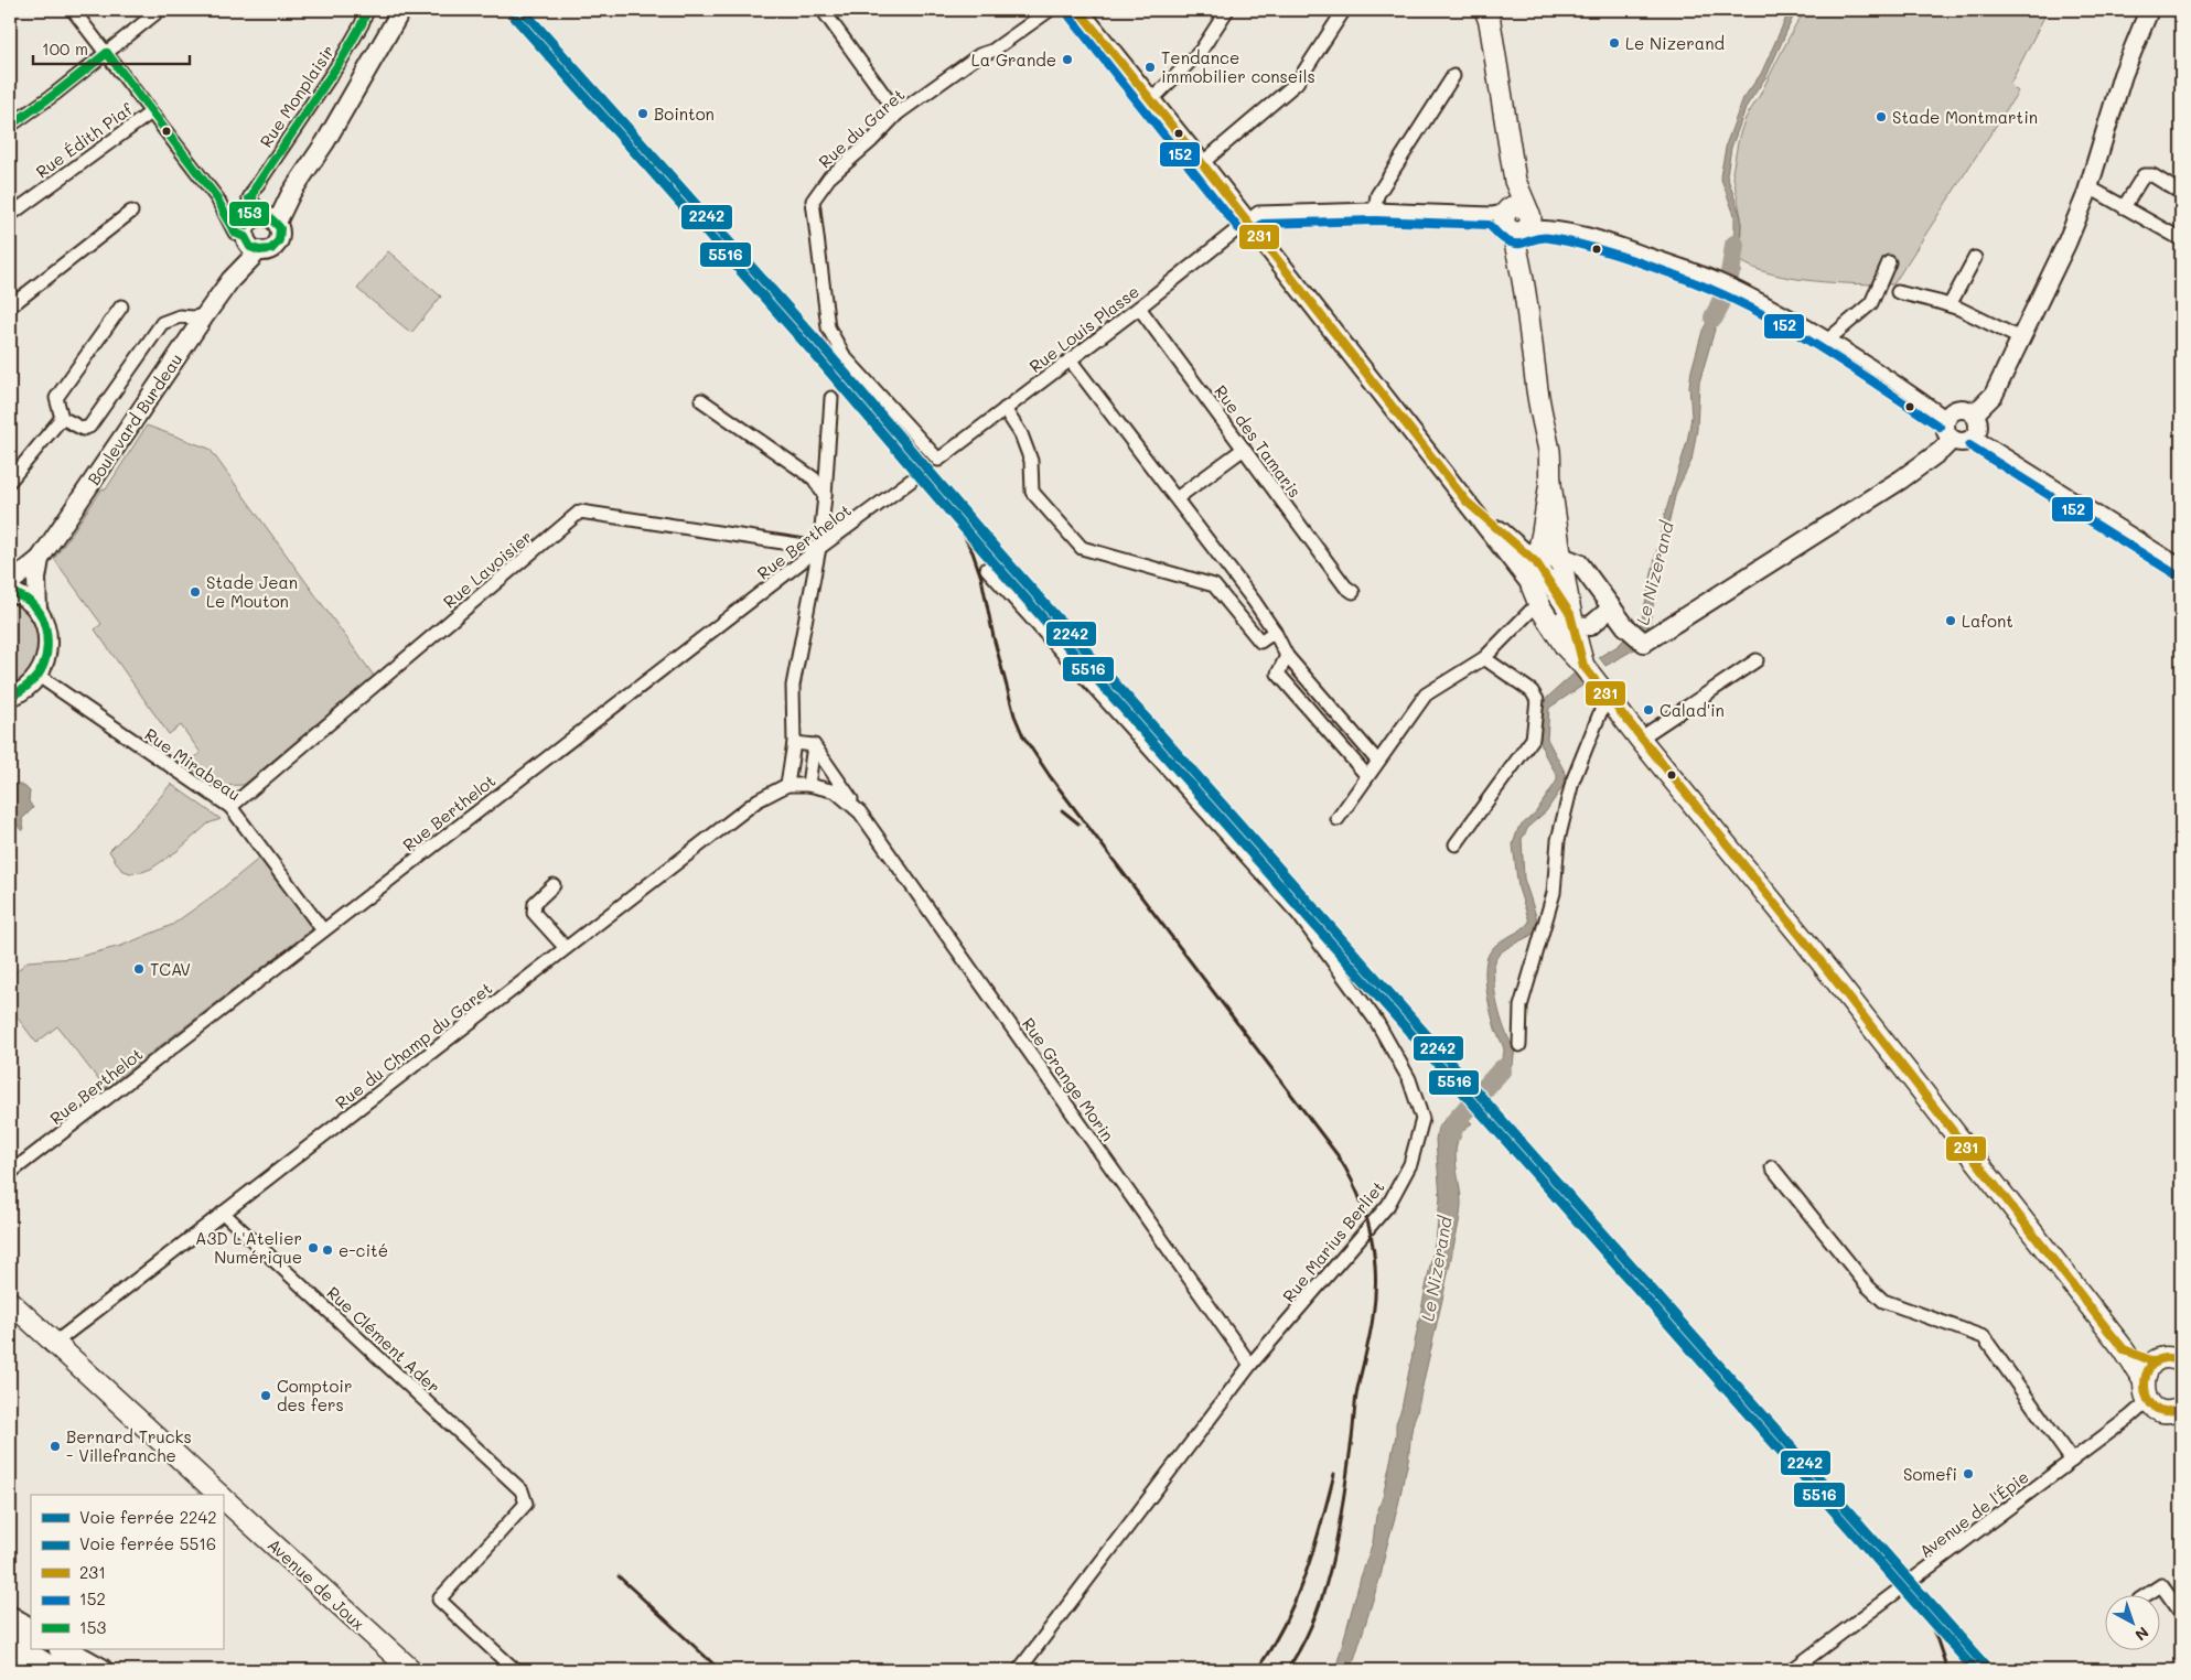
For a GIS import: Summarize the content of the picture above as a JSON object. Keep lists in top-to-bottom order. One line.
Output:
{"streets":{"main road":["Boulevard Burdeau","Avenue de Joux"],"street":["Rue Monplaisir","Rue du Garet","Rue Édith Piaf","Rue Louis Plasse","Rue des Tamaris","Rue Berthelot","Rue Lavoisier","Rue Mirabeau","Rue du Champ du Garet","Rue Grange Morin","Rue Marius Berliet","Rue Clément Ader","Avenue de l'Épie"]},"crossings":[["Rue Monplaisir","Boulevard Burdeau"],["Rue du Garet","Rue Louis Plasse"],["Rue Louis Plasse","Rue des Tamaris"],["Rue Berthelot","Rue Lavoisier"],["Rue Berthelot","Rue Mirabeau"],["Rue Lavoisier","Rue Mirabeau"],["Rue du Champ du Garet","Rue Grange Morin"],["Rue du Champ du Garet","Rue Clément Ader"],["Rue du Champ du Garet","Avenue de Joux"],["Rue Grange Morin","Rue Marius Berliet"]],"water":["Le Nizerand"],"places":["Le Nizerand","La Grande","Tendance immobilier conseils","Bointon","Stade Montmartin","Stade Jean Le Mouton","Lafont","Calad'in","TCAV","A3D L'Atelier Numérique","e-cité","Comptoir des fers","Bernard Trucks - Villefranche","Somefi"],"lines":["rail line 2242","transit line 231","transit line 153","transit line 152","rail line 5516"],"legend":["Voie ferrée 2242","Voie ferrée 5516","231","152","153"],"scale_bar":"100 m","north":"bottom right"}
